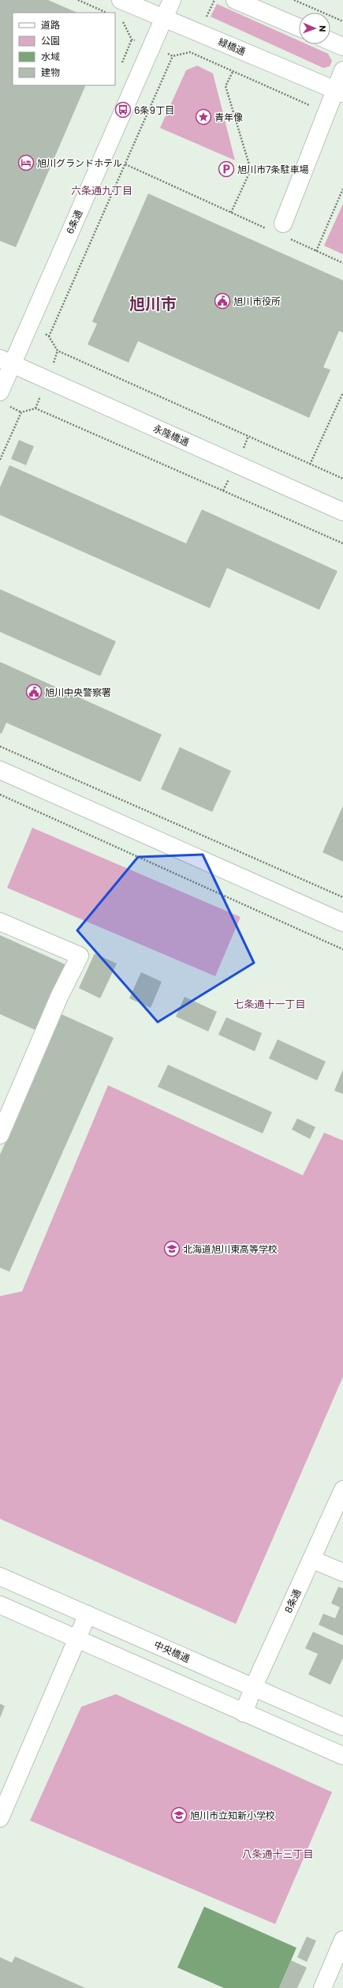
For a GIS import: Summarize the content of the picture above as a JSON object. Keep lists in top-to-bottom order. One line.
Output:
{"streets":{"street":["緑橋通","6条通","永隆橋通","8条通","中央橋通"]},"crossings":[["緑橋通","6条通"],["6条通","永隆橋通"],["8条通","中央橋通"]],"districts":["六条通九丁目","旭川市","七条通十一丁目","八条通十三丁目"],"places":{"bus stop":["6条9丁目"],"place":["青年像"],"hotel":["旭川グランドホテル"],"parking":["旭川市7条駐車場"],"public building":["旭川市役所","旭川中央警察署"],"school or university":["北海道旭川東高等学校","旭川市立知新小学校"]},"legend":["道路","公園","水域","建物"],"north":"right"}
